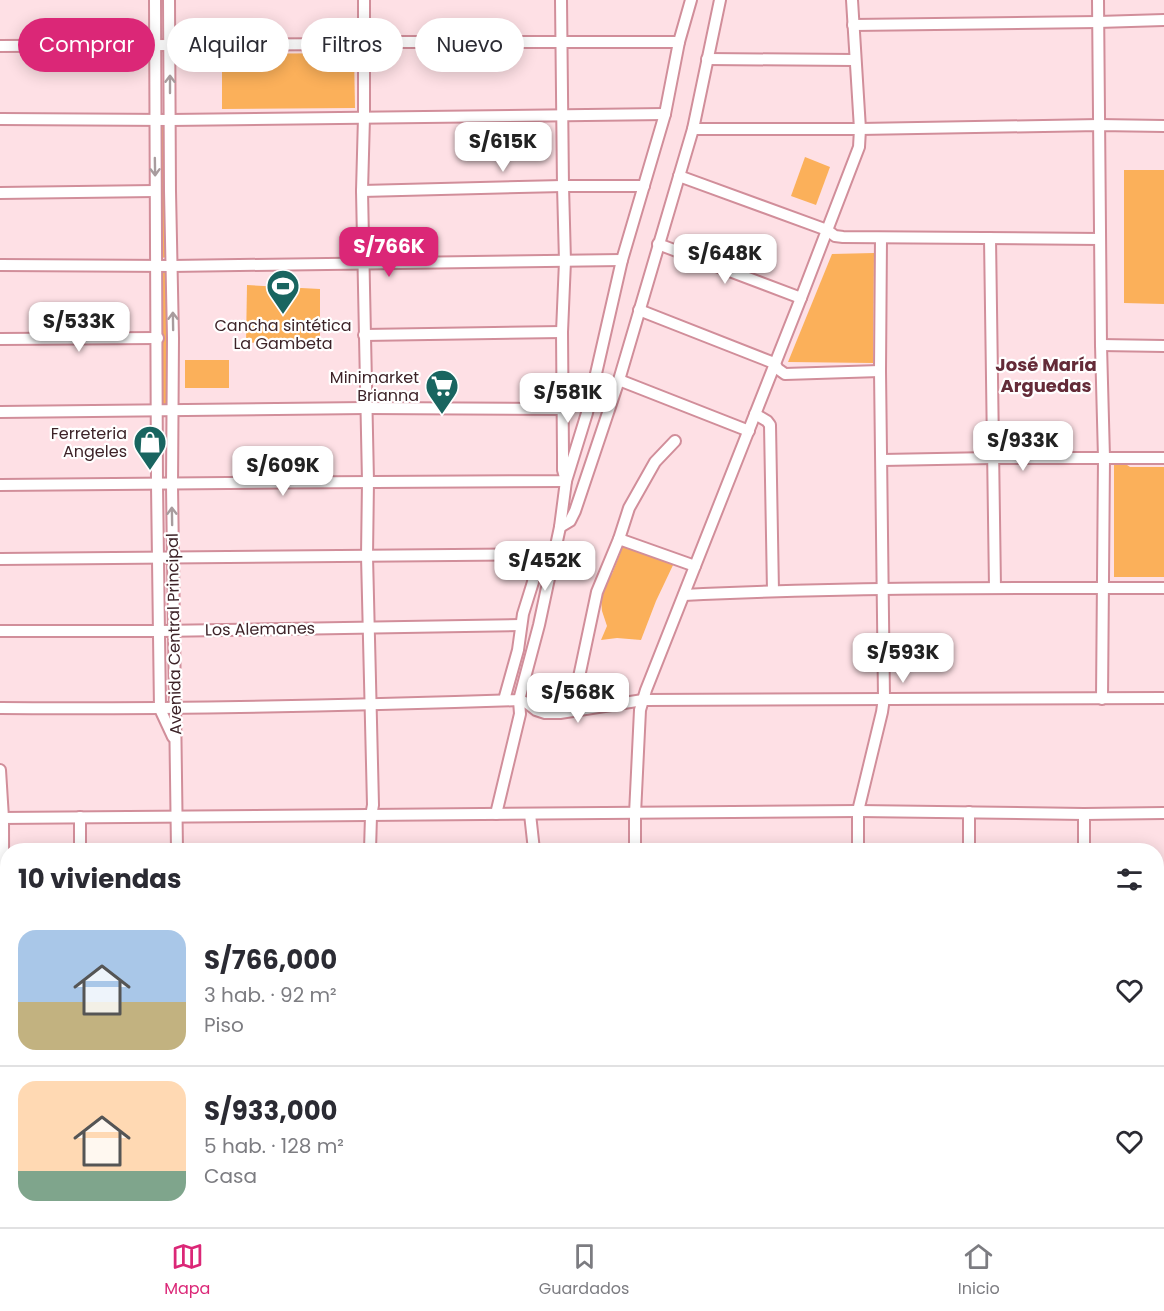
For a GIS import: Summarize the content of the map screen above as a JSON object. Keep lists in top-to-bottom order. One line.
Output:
{"streets":{"street":["Los Alemanes","Avenida Central Principal"]},"crossings":[["Los Alemanes","Avenida Central Principal"]],"districts":["José María Arguedas"],"places":{"sports":["Cancha sintética La Gambeta"],"supermarket":["Minimarket Brianna"],"shop":["Ferreteria Angeles"]},"page":{"chip":["Comprar","Alquilar","Filtros","Nuevo"],"price":["S/615K","S/766K","S/648K","S/533K","S/581K","S/933K","S/609K","S/452K","S/593K","S/568K"],"heading":"10 viviendas","list":[{"name":"S/766,000","note":"3 hab. · 92 m² · Piso"},{"name":"S/933,000","note":"5 hab. · 128 m² · Casa"}],"tabs":["Mapa","Guardados","Inicio"]}}
